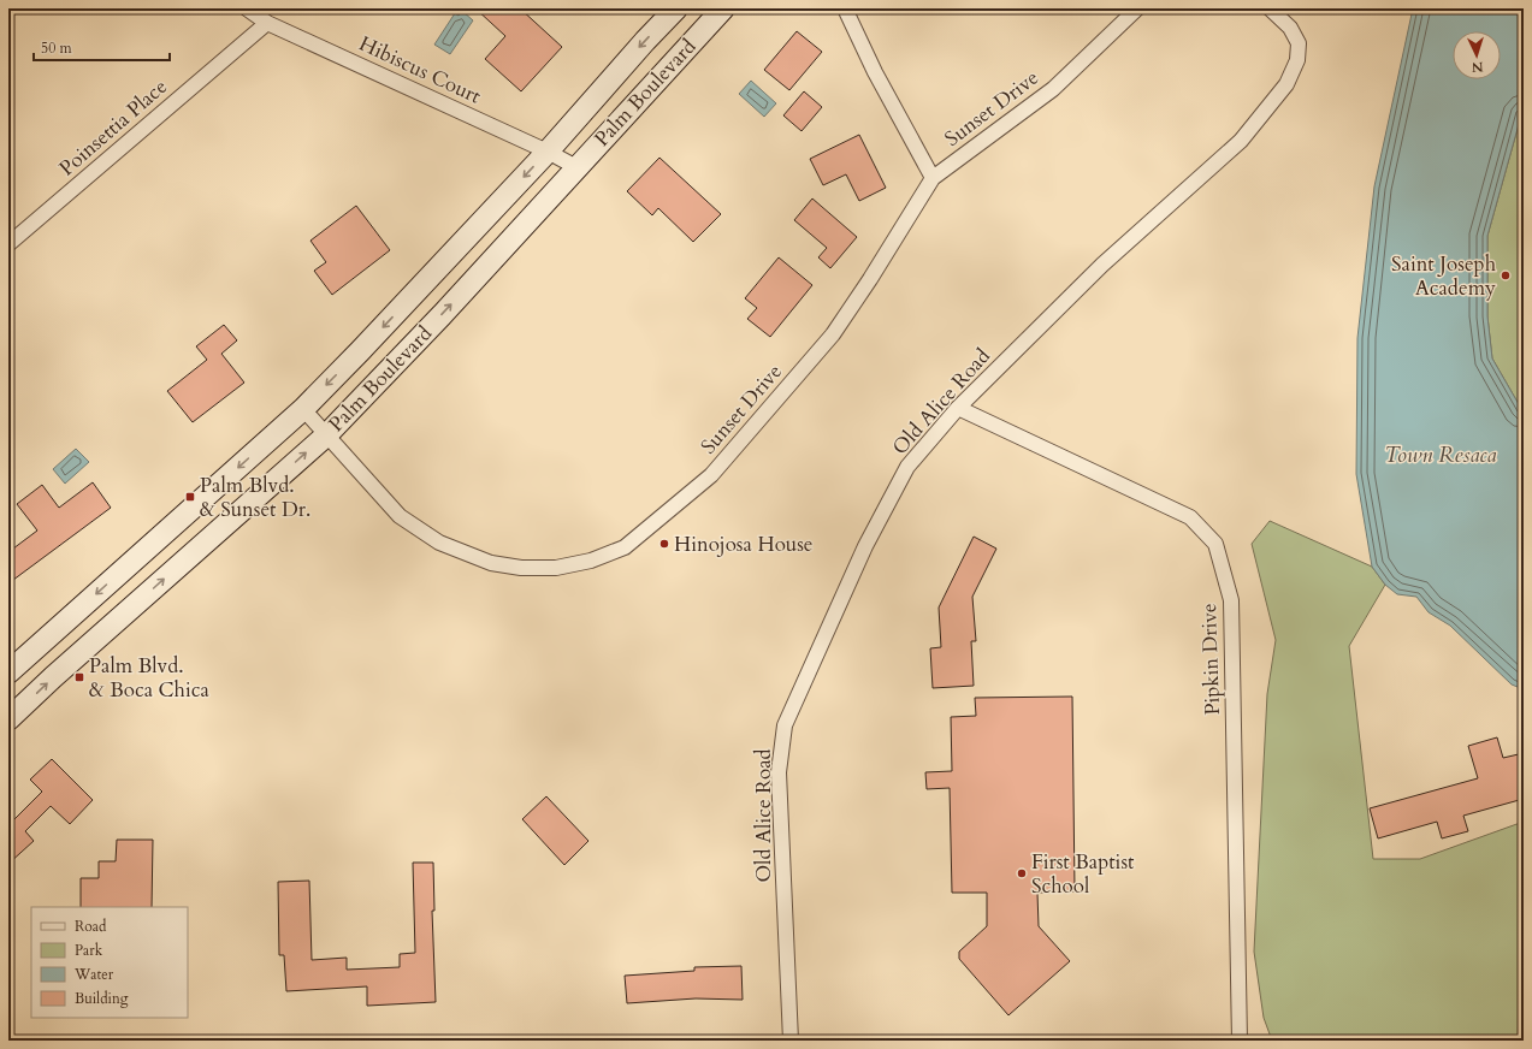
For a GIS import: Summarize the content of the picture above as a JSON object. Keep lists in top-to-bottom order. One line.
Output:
{"streets":{"main road":["Palm Boulevard"],"street":["Hibiscus Court","Sunset Drive","Poinsettia Place","Old Alice Road","Pipkin Drive"]},"crossings":[["Hibiscus Court","Palm Boulevard"],["Hibiscus Court","Poinsettia Place"],["Palm Boulevard","Sunset Drive"],["Old Alice Road","Pipkin Drive"]],"water":["Town Resaca"],"places":{"other":["Saint Joseph Academy","Hinojosa House","First Baptist School"],"transit":["Palm Blvd. & Sunset Dr.","Palm Blvd. & Boca Chica"]},"legend":["Road","Park","Water","Building"],"scale_bar":"50 m","north":"bottom"}
